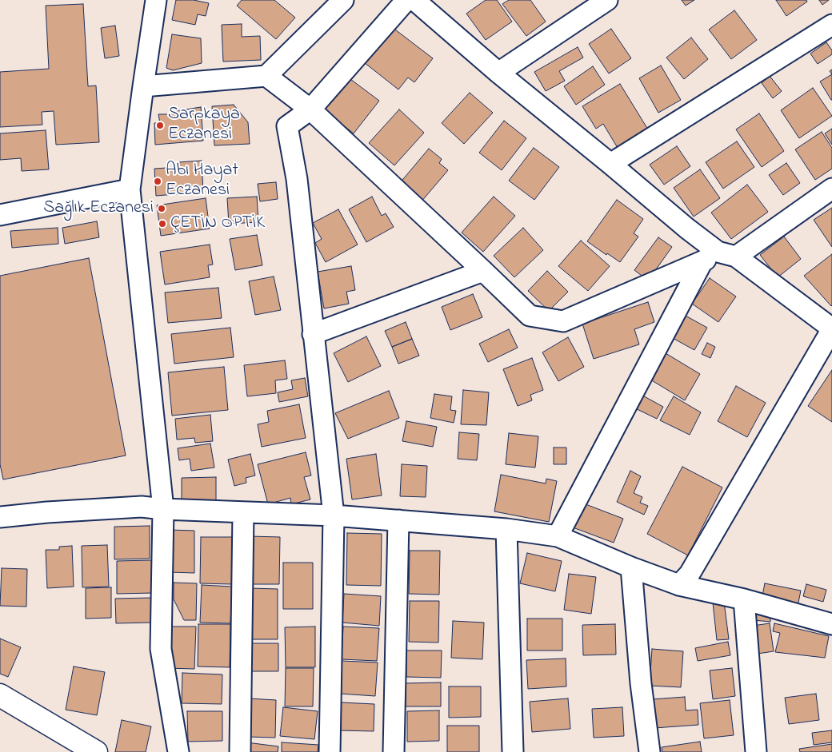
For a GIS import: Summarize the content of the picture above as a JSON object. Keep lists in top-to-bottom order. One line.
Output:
{"places":["Sarpkaya Eczanesi","Abı Hayat Eczanesi","Sağlık Eczanesi","ÇETİN OPTİK"]}
